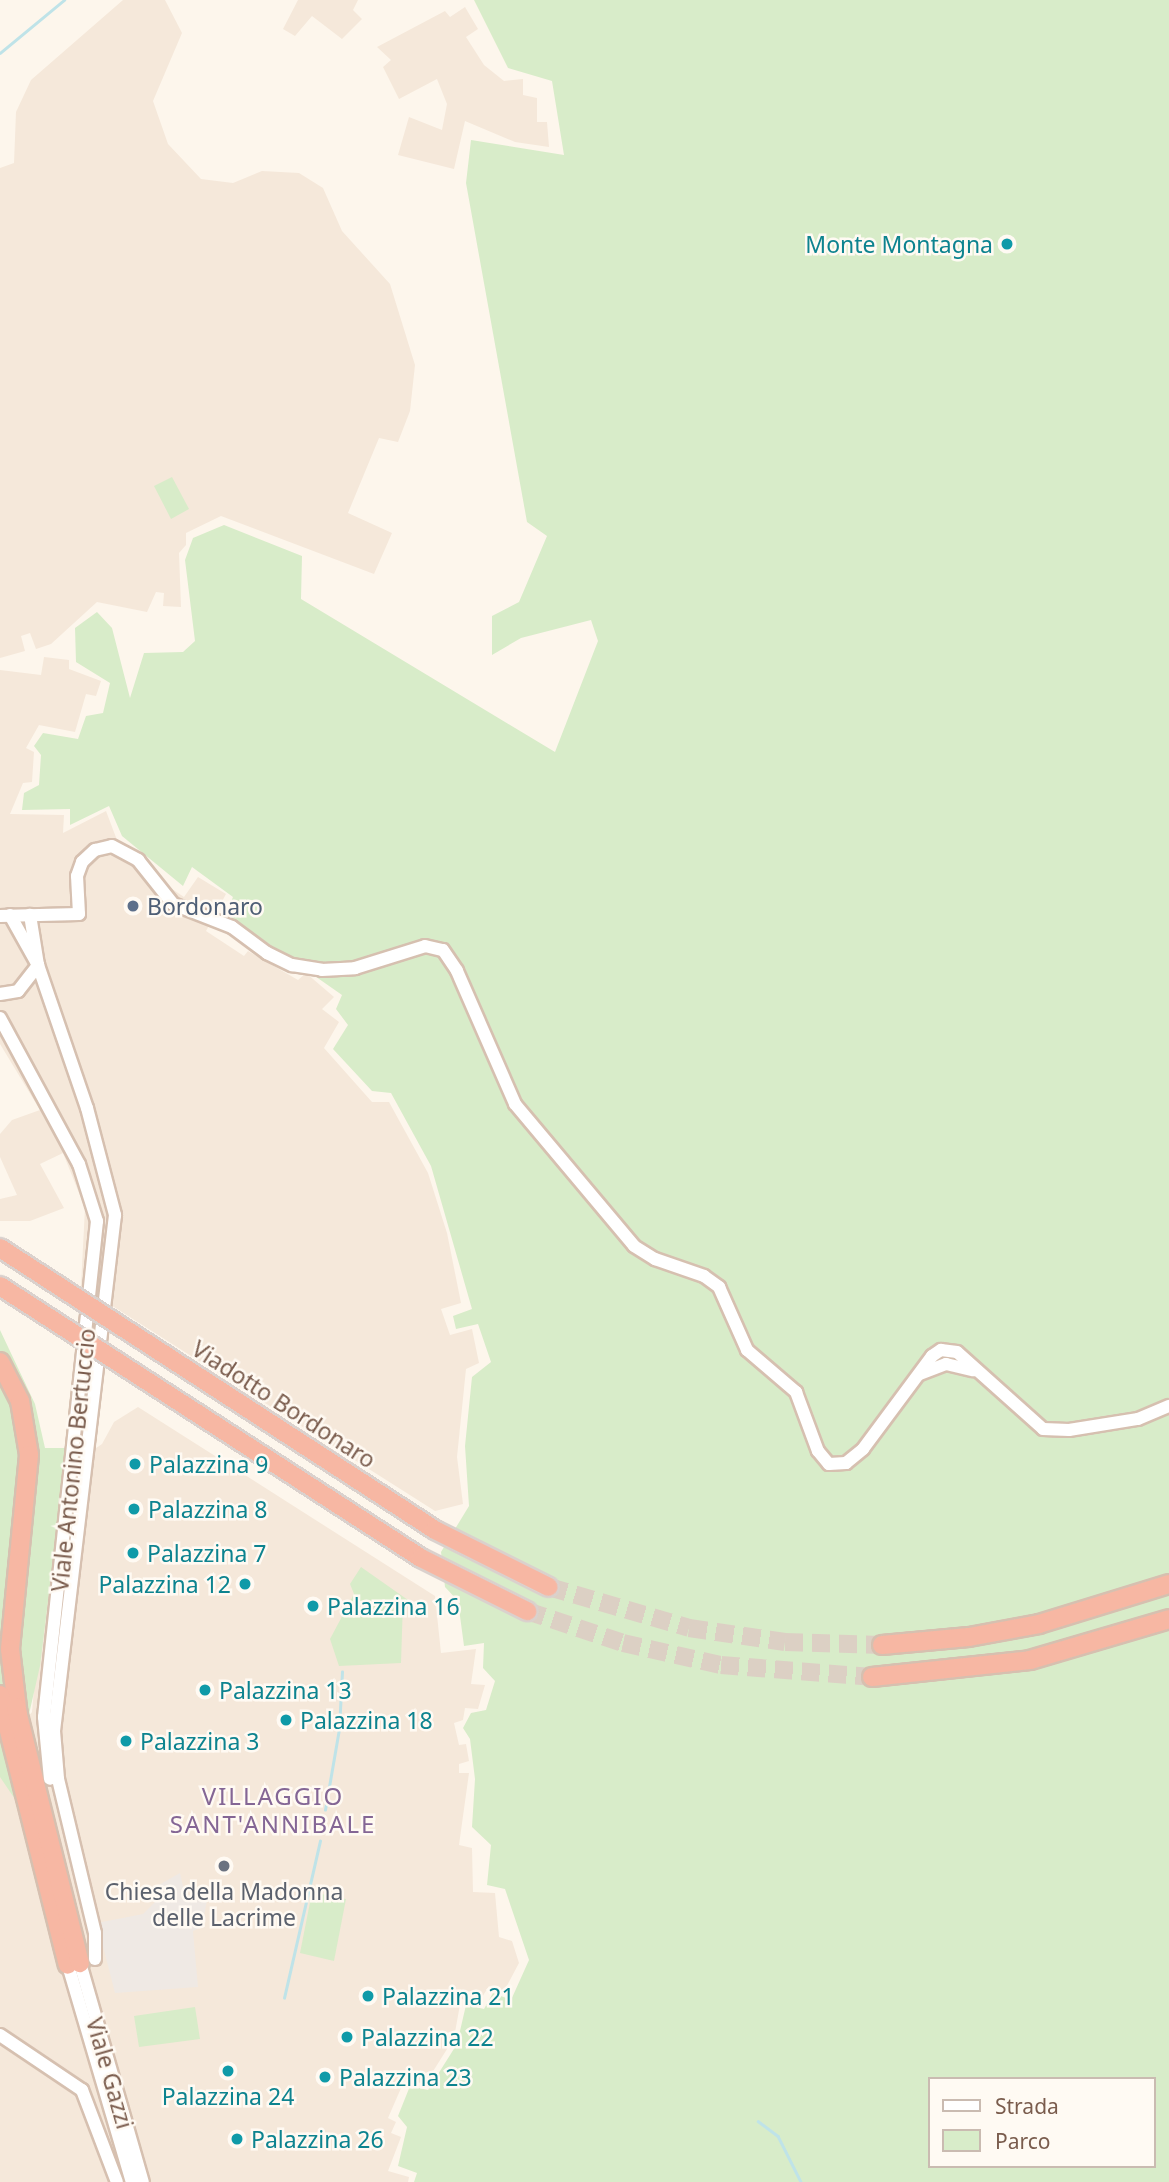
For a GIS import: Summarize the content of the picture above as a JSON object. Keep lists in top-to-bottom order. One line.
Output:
{"streets":{"highway":["Viadotto Bordonaro"],"street":["Viale Antonino Bertuccio","Viale Gazzi"]},"districts":["VILLAGGIO SANT'ANNIBALE"],"places":["Monte Montagna","Bordonaro","Palazzina 9","Palazzina 8","Palazzina 7","Palazzina 12","Palazzina 16","Palazzina 13","Palazzina 18","Palazzina 3","Chiesa della Madonna delle Lacrime","Palazzina 21","Palazzina 22","Palazzina 24","Palazzina 23","Palazzina 26"],"legend":["Strada","Parco"]}
